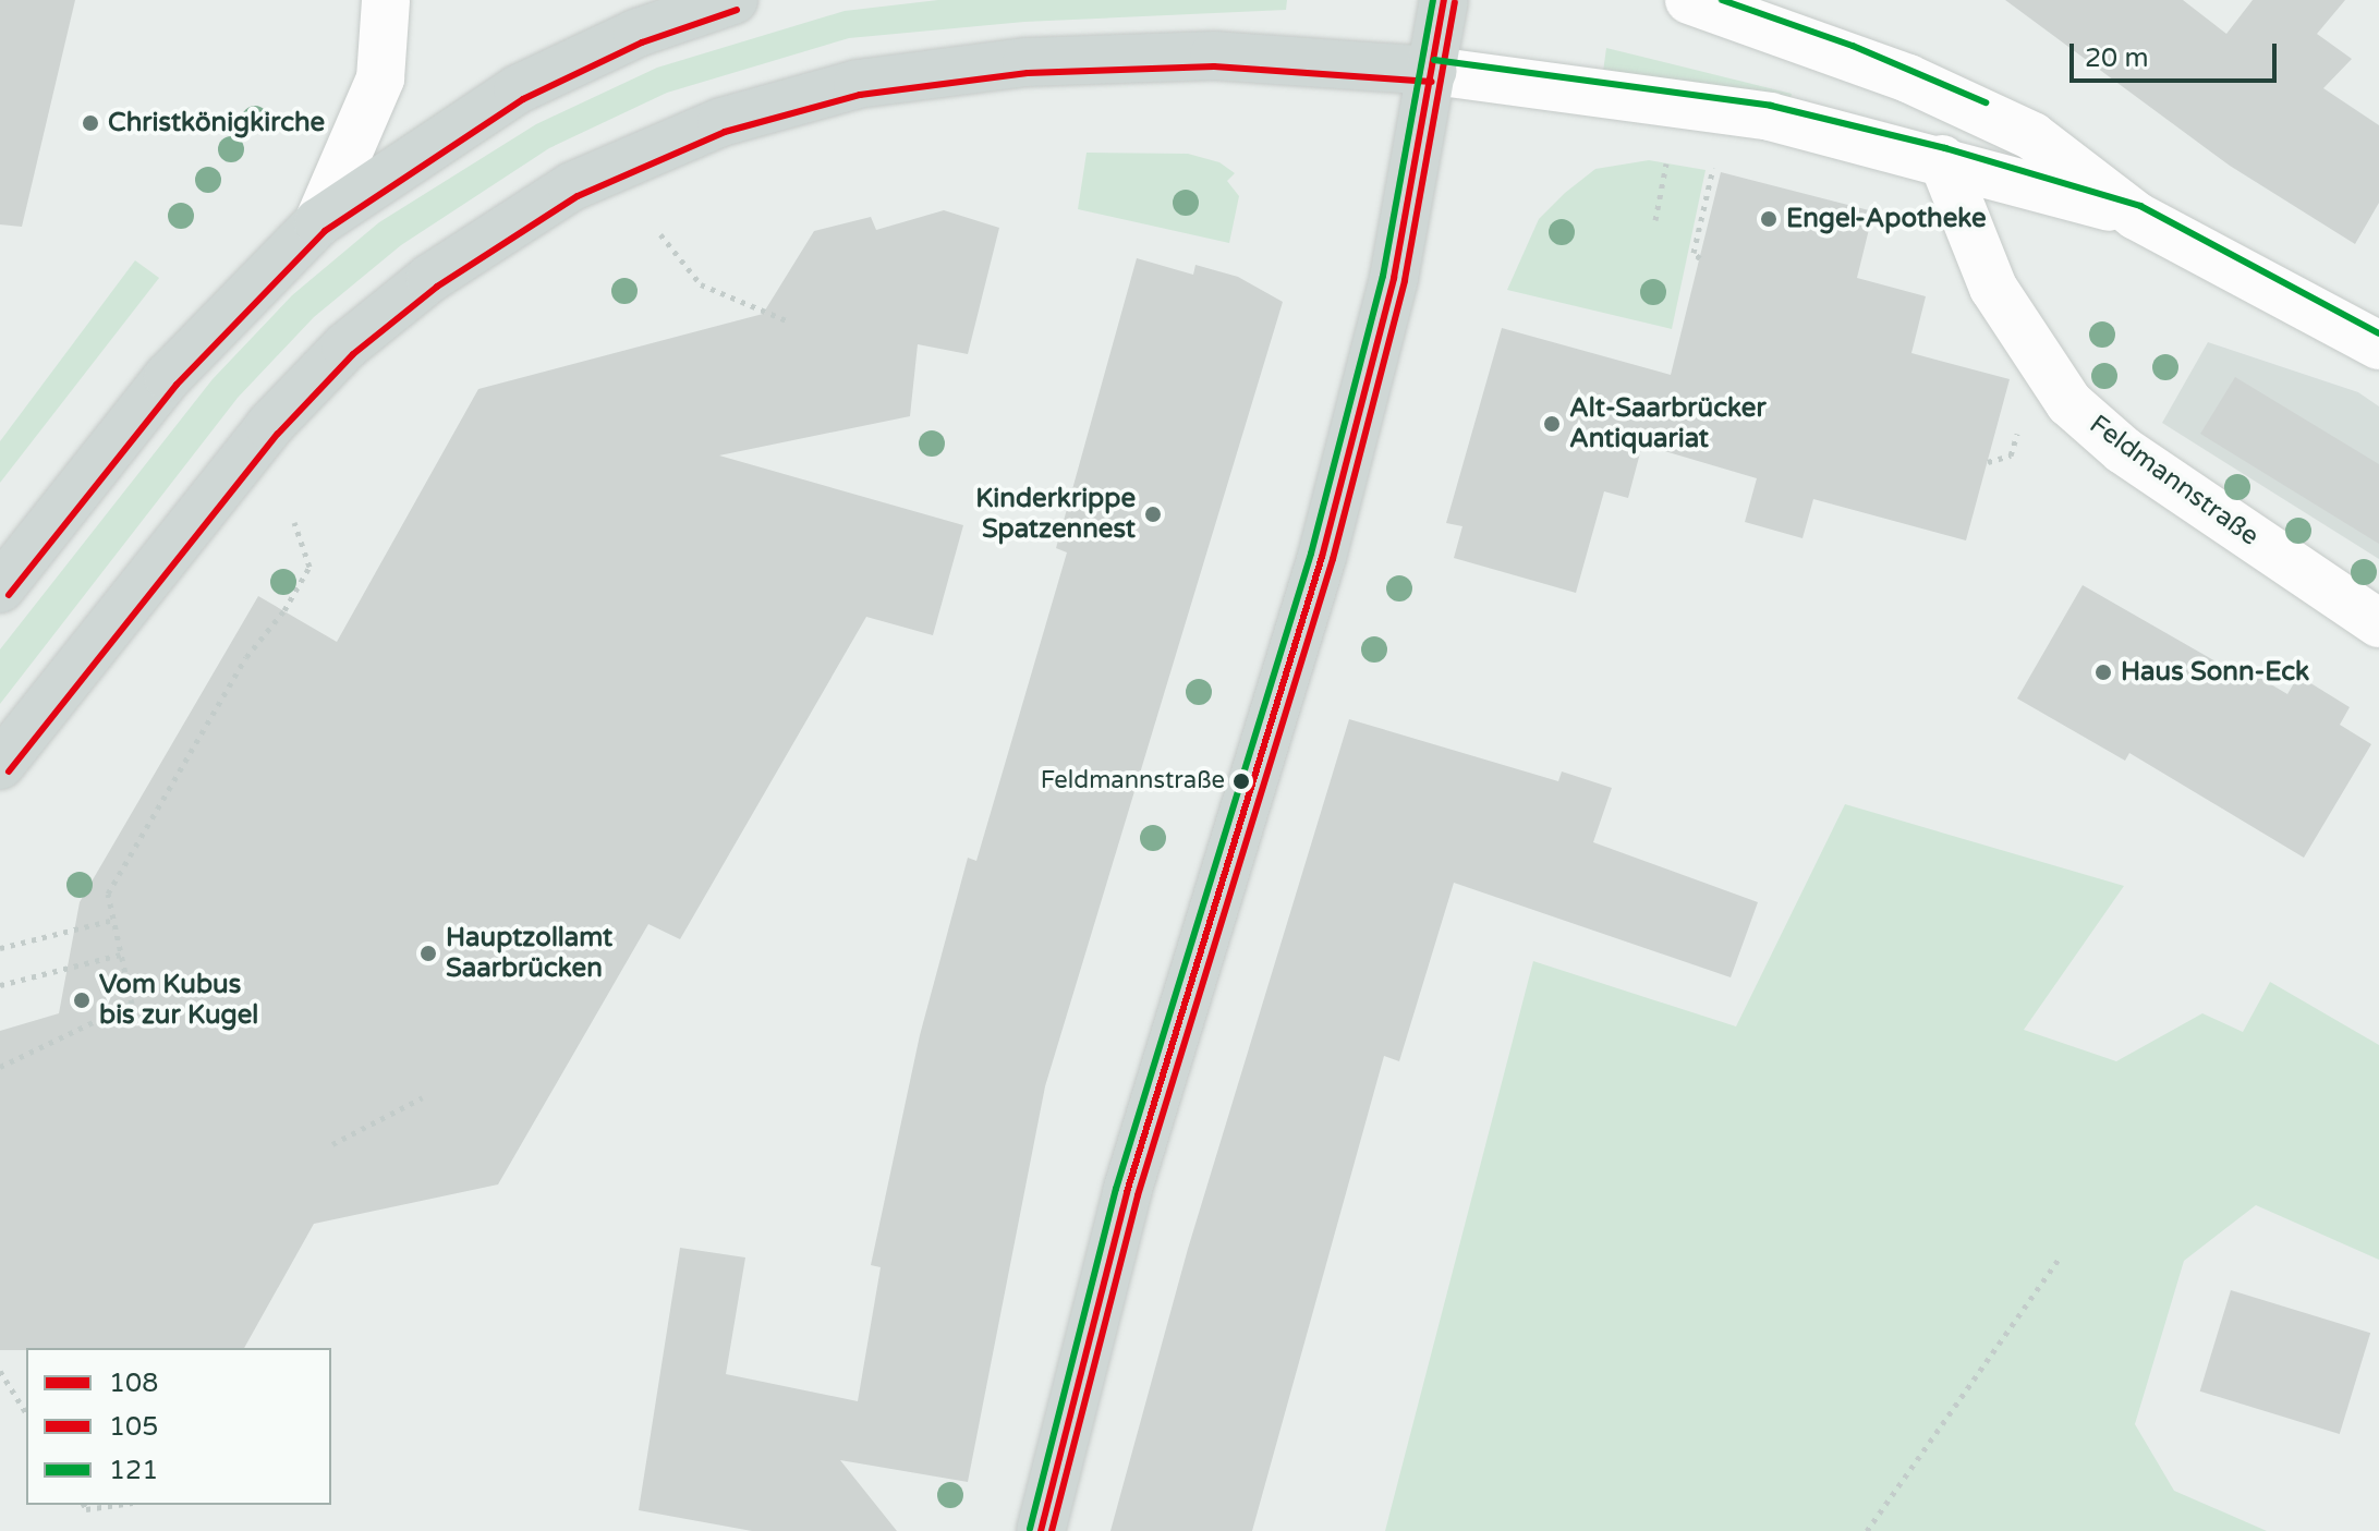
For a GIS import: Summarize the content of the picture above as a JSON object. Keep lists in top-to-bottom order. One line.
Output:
{"streets":{"street":["Feldmannstraße"]},"places":["Christkönigkirche","Engel-Apotheke","Alt-Saarbrücker Antiquariat","Kinderkrippe Spatzennest","Haus Sonn-Eck","Feldmannstraße","Hauptzollamt Saarbrücken","Vom Kubus bis zur Kugel"],"lines":["transit line 108","transit line 121","transit line 105"],"legend":["108","105","121"],"scale_bar":"20 m"}
